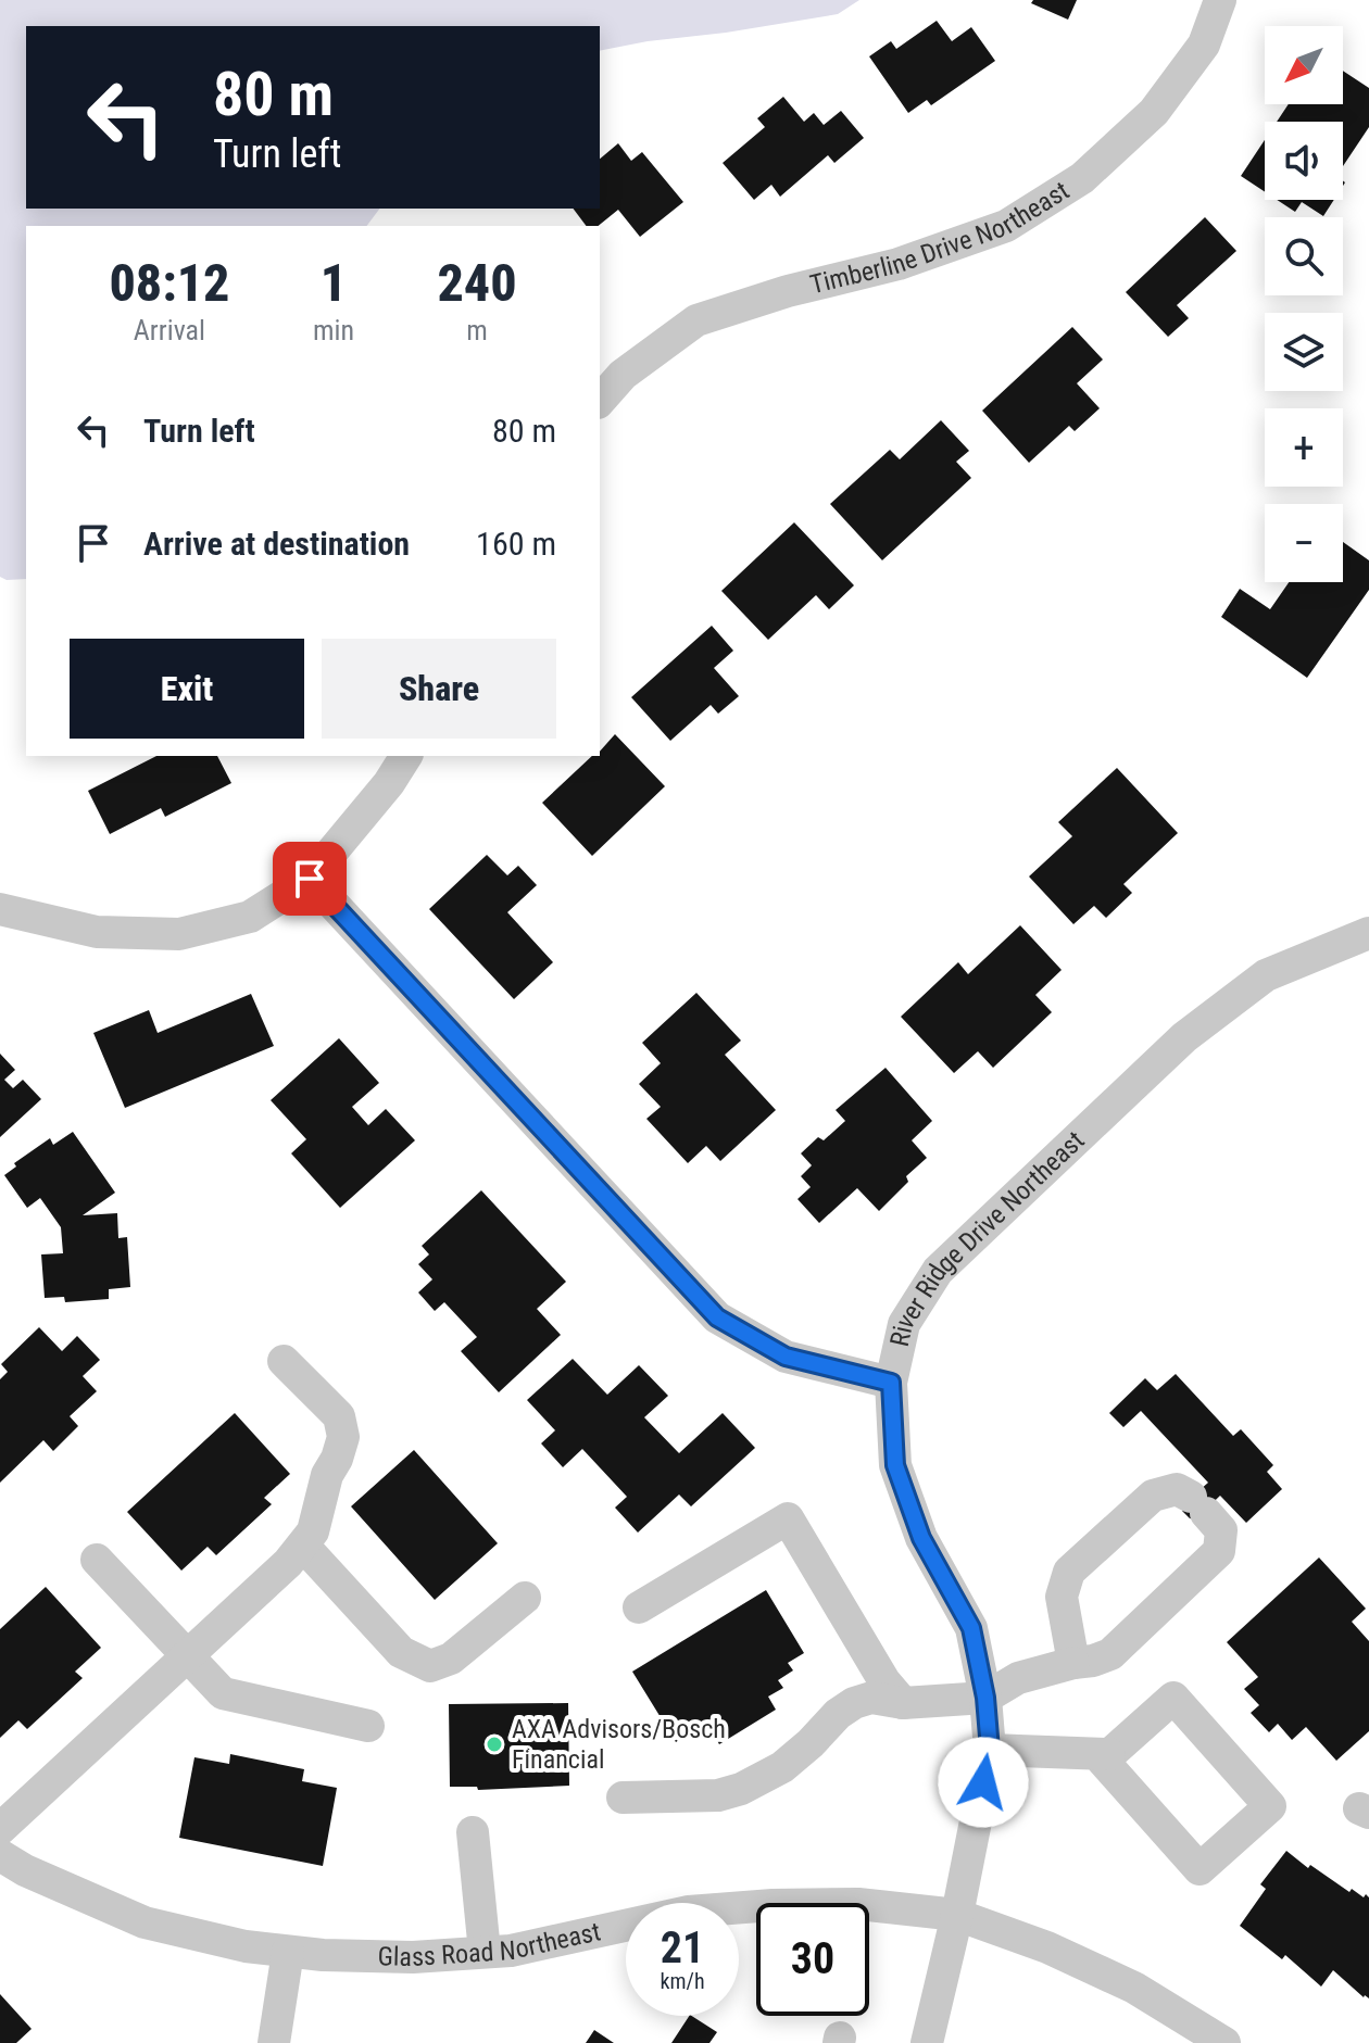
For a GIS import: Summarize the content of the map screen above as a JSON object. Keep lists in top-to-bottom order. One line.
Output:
{"streets":{"street":["Timberline Drive Northeast","River Ridge Drive Northeast","Glass Road Northeast"]},"crossings":[["River Ridge Drive Northeast","Glass Road Northeast"]],"places":["AXA Advisors/Bosch Financial"],"north":"bottom left","page":{"map_buttons":["+","−"],"turn":["80 m","Turn left"],"eta":["08:12","Arrival","1","min","240","m"],"list":[{"name":"Turn left","value":"80 m"},{"name":"Arrive at destination","value":"160 m"}],"buttons":["Exit","Share"],"speed":"21 km/h","limit":"30"}}
